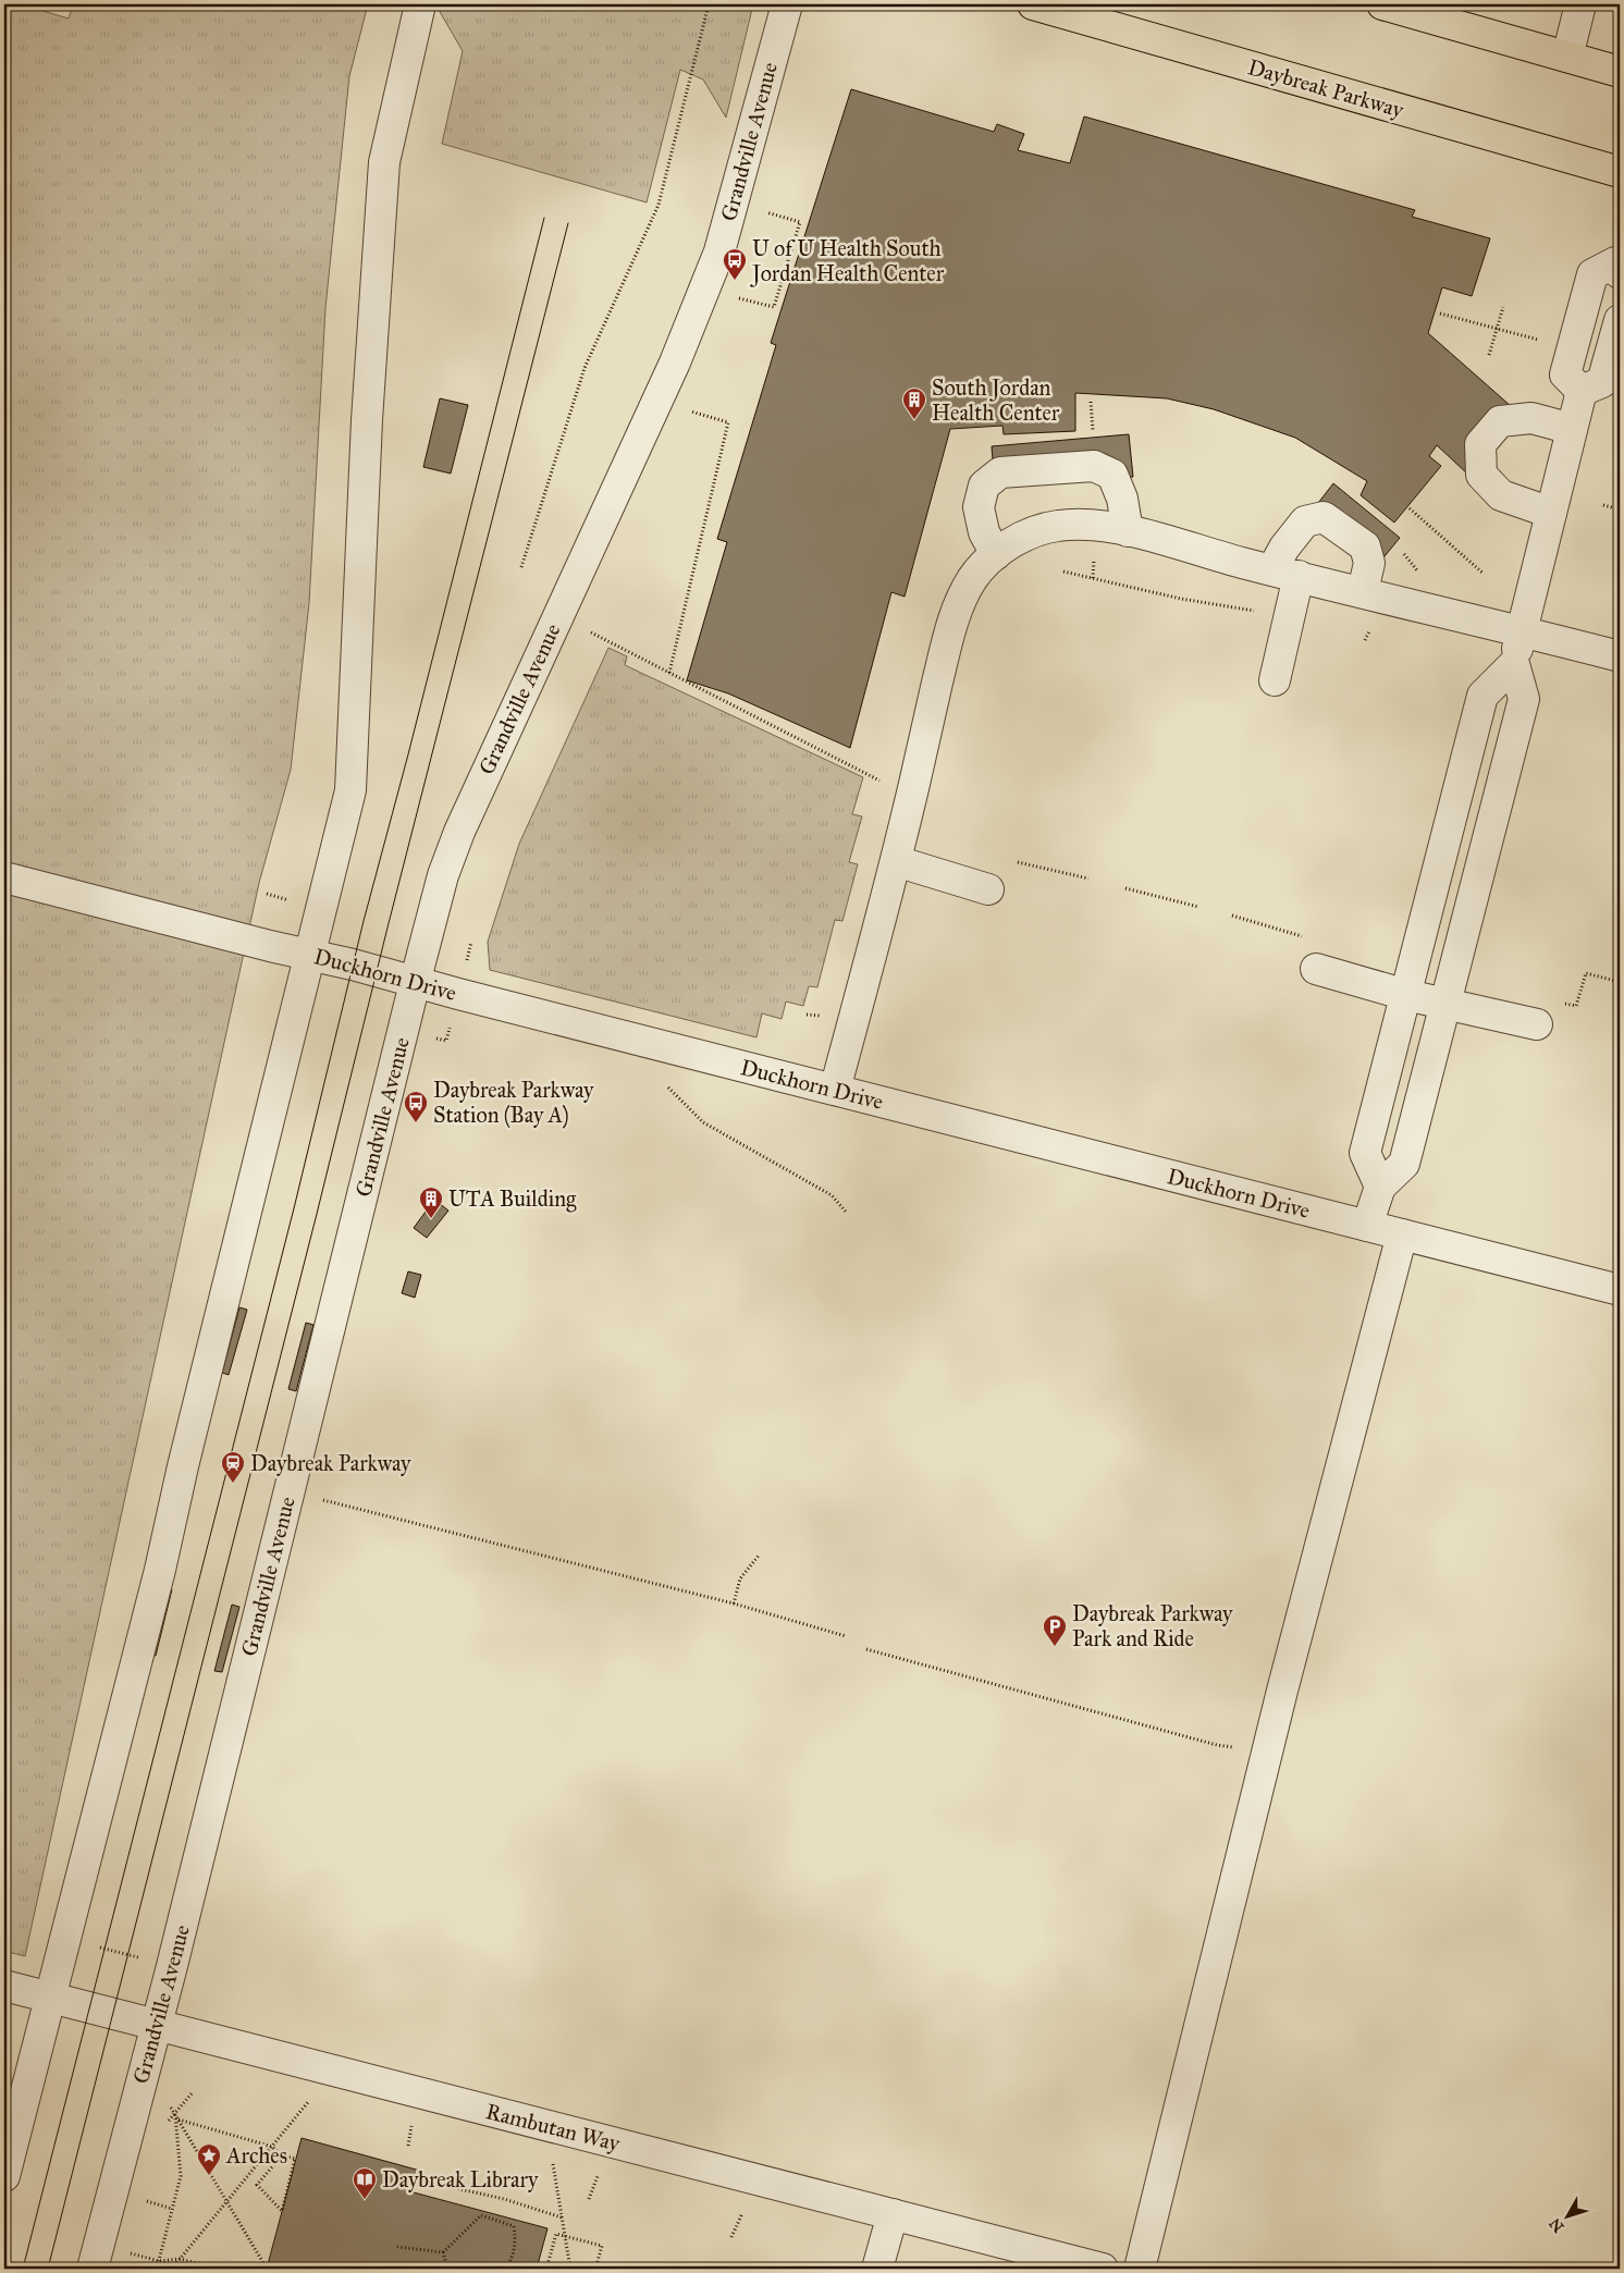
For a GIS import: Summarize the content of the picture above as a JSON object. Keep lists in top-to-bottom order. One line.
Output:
{"streets":{"main road":["Daybreak Parkway"],"street":["Grandville Avenue","Duckhorn Drive","Rambutan Way"]},"crossings":[["Grandville Avenue","Duckhorn Drive"],["Grandville Avenue","Rambutan Way"]],"places":{"bus stop":["U of U Health South Jordan Health Center","Daybreak Parkway Station (Bay A)"],"building":["South Jordan Health Center","UTA Building"],"station":["Daybreak Parkway"],"parking":["Daybreak Parkway Park and Ride"],"place":["Arches"],"library":["Daybreak Library"]},"north":"bottom left"}
